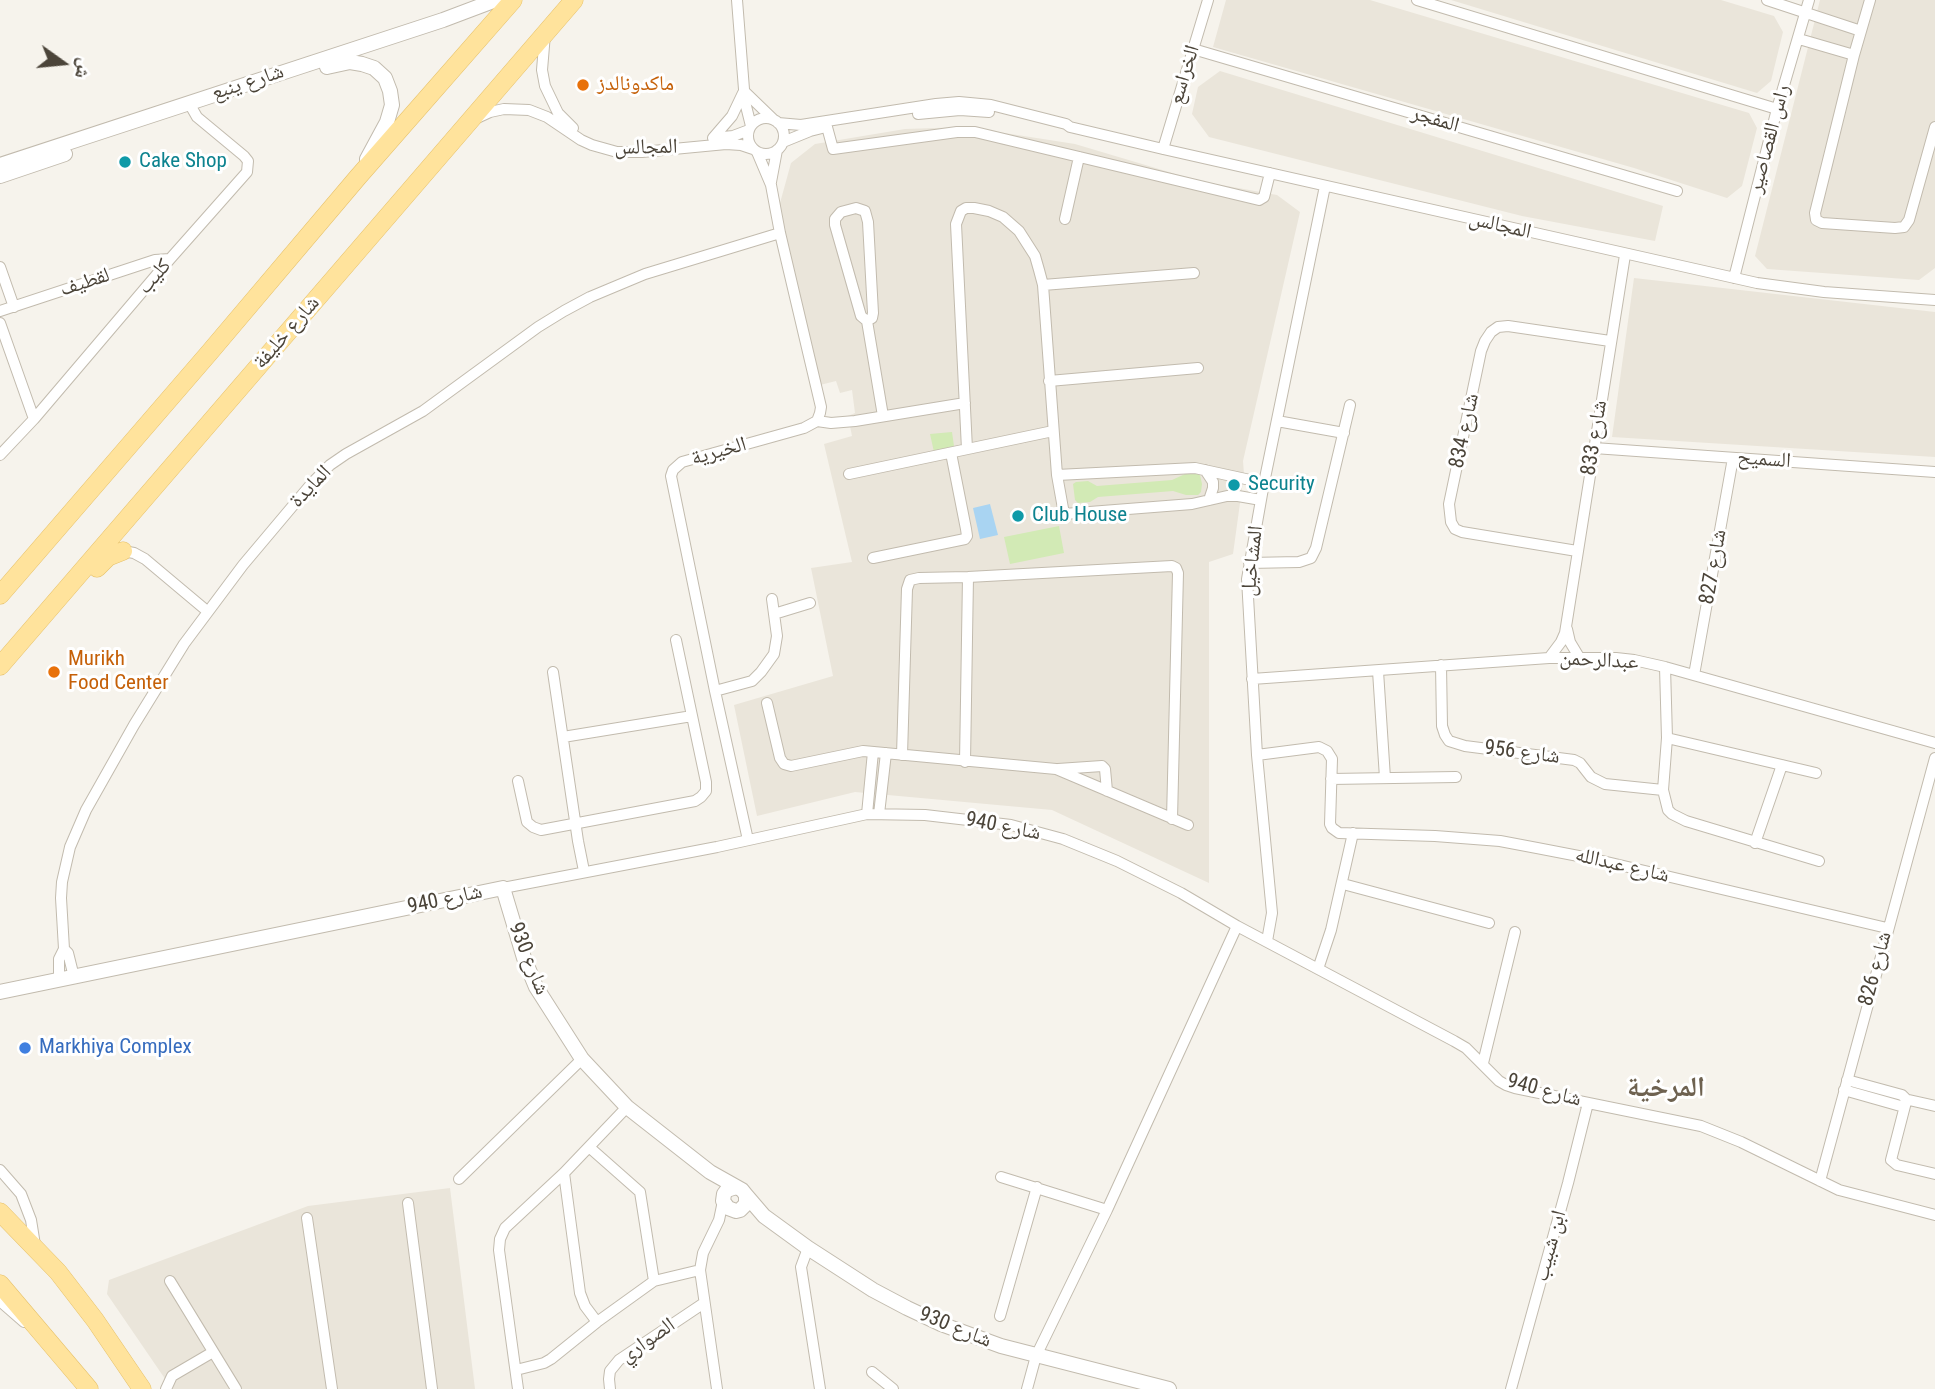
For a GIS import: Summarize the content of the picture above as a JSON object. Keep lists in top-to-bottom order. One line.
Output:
{"streets":{"main road":["شارع خليفة"],"street":["الخراسع","شارع ينبع","المفجر","راس القصاصير","المجالس","كليب","لقطيف","شارع 834","شارع 833","الخيرية","السميح","المايدة","المشاخيل","شارع 827","عبدالرحمن","شارع 956","شارع 940","شارع عبدالله","شارع 930","شارع 826","ابن شبيب","الصواري"]},"crossings":[["الخراسع","المفجر"],["الخراسع","المجالس"],["شارع ينبع","كليب"],["راس القصاصير","المجالس"],["المجالس","شارع خليفة"],["المجالس","شارع 833"],["المجالس","المشاخيل"],["كليب","لقطيف"],["شارع 834","شارع 833"],["شارع 833","السميح"],["شارع 833","عبدالرحمن"],["الخيرية","شارع 940"],["السميح","شارع 827"],["المايدة","شارع 940"],["المشاخيل","عبدالرحمن"],["المشاخيل","شارع 940"],["شارع 827","عبدالرحمن"],["عبدالرحمن","شارع 956"],["شارع 940","شارع 930"],["شارع 940","شارع 826"],["شارع 940","ابن شبيب"],["شارع عبدالله","شارع 826"]],"districts":["المرخية"],"places":["ماكدونالدز","Cake Shop","Security","Club House","Murikh Food Center","Markhiya Complex"],"north":"right"}
